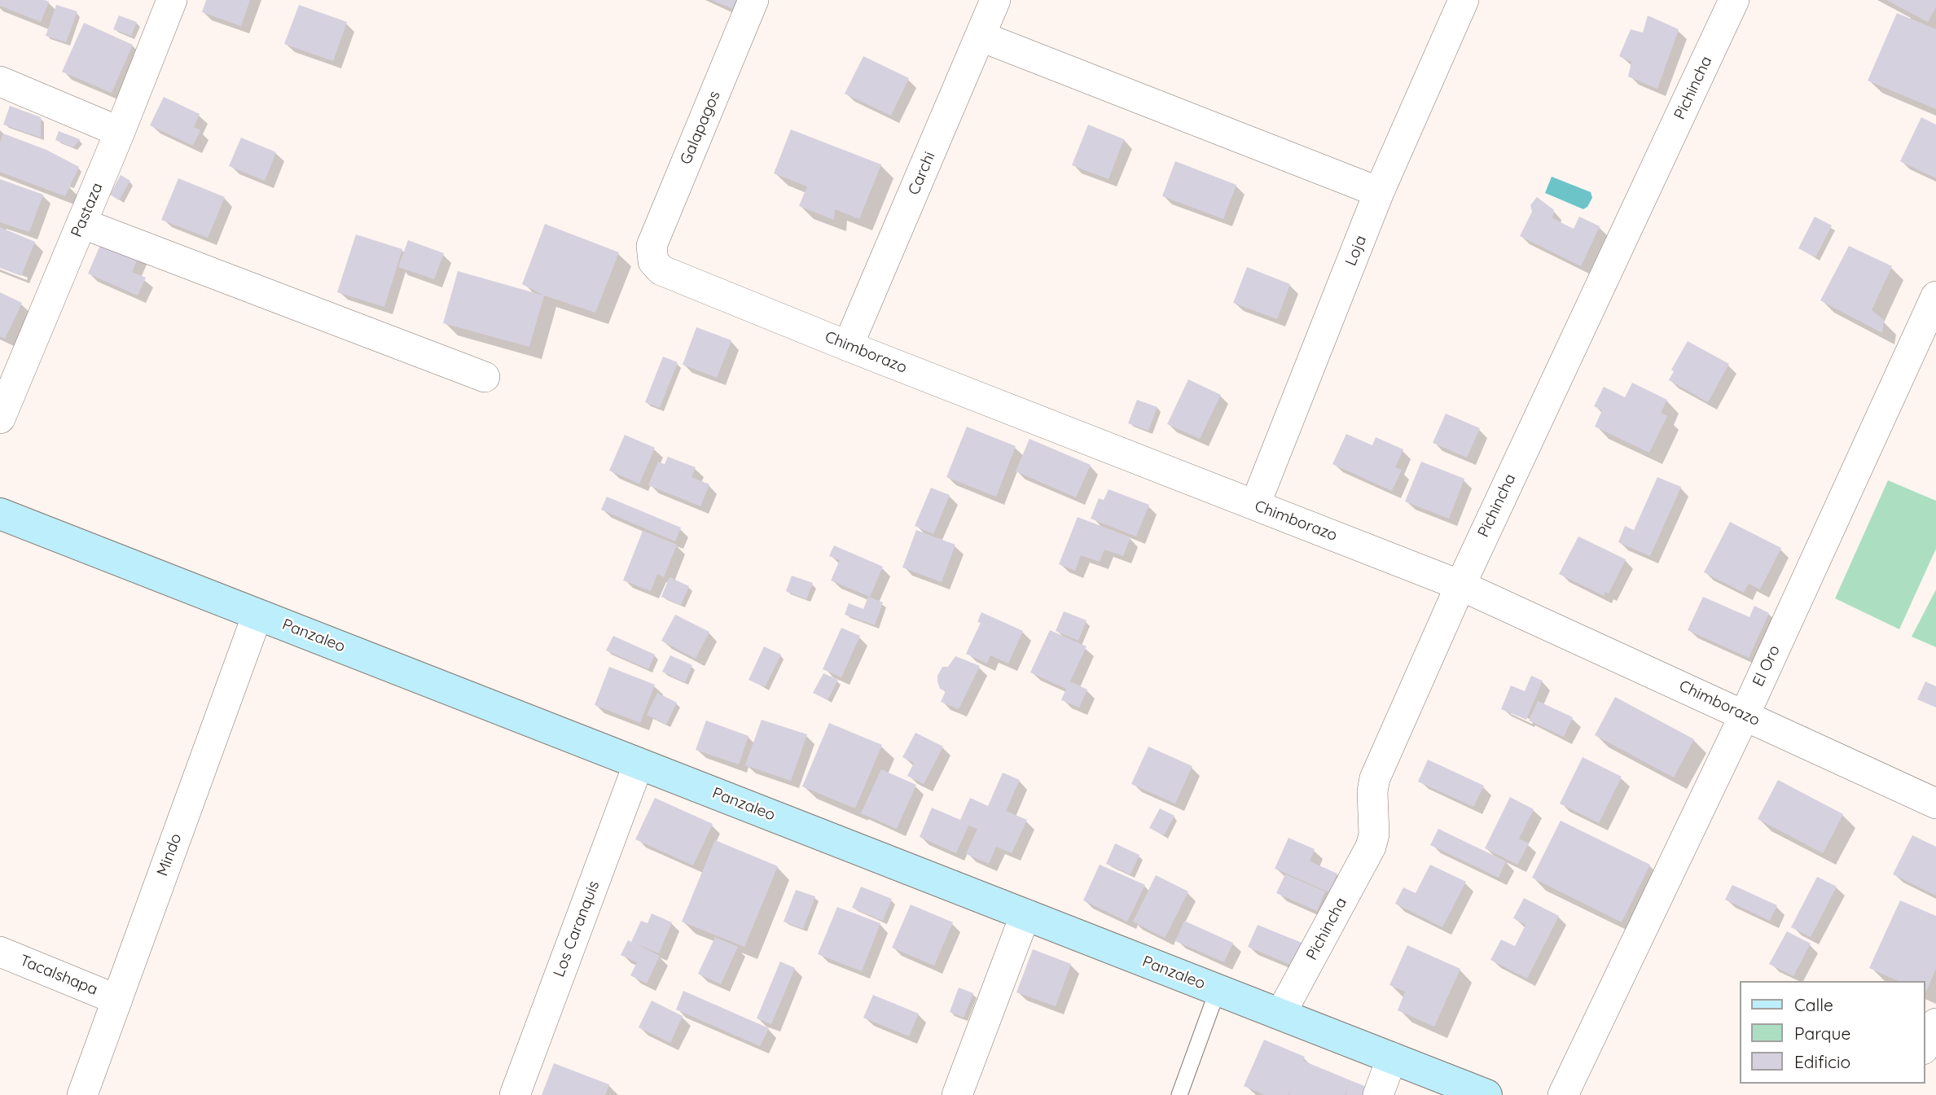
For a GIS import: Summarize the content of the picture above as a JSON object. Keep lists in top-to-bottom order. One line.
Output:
{"streets":{"street":["Pichincha","Galapagos","Carchi","Pastaza","Loja","Chimborazo","Panzaleo","El Oro","Mindo","Los Caranquis","Tacalshapa"]},"crossings":[["Pichincha","Chimborazo"],["Pichincha","Panzaleo"],["Galapagos","Chimborazo"],["Carchi","Chimborazo"],["Loja","Chimborazo"],["Chimborazo","El Oro"],["Panzaleo","Mindo"],["Panzaleo","Los Caranquis"],["Mindo","Tacalshapa"]],"legend":["Calle","Parque","Edificio"]}
